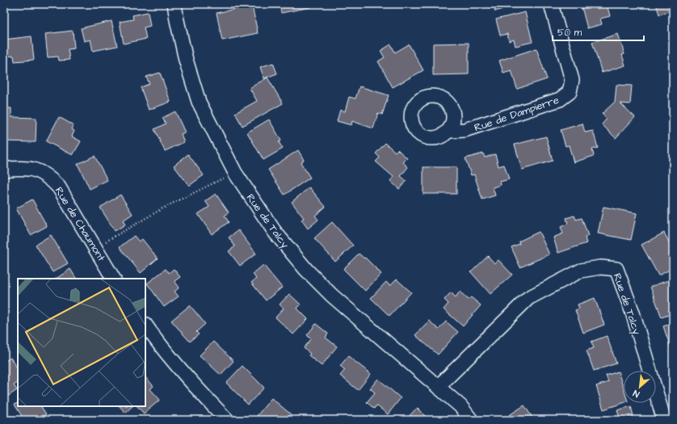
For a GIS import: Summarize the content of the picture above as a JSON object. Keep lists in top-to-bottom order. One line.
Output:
{"streets":{"street":["Rue de Dampierre","Rue de Talcy","Rue de Chaumont"]},"scale_bar":"50 m","north":"bottom left"}
